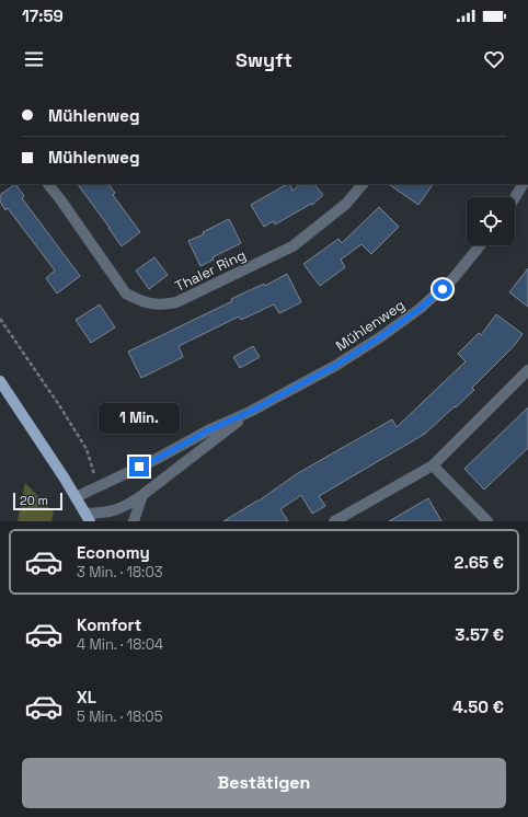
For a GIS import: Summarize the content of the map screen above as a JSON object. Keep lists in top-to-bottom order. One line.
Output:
{"streets":{"street":["Thaler Ring","Mühlenweg"]},"scale_bar":"20 m","page":{"status":"17:59","header":"Swyft","banner":["Mühlenweg","Mühlenweg"],"bubble":"1 Min.","scale":"20 m","list":[{"name":"Economy","note":"3 Min. · 18:03","value":"2.65 €"},{"name":"Komfort","note":"4 Min. · 18:04","value":"3.57 €"},{"name":"XL","note":"5 Min. · 18:05","value":"4.50 €"}],"buttons":"Bestätigen"}}
